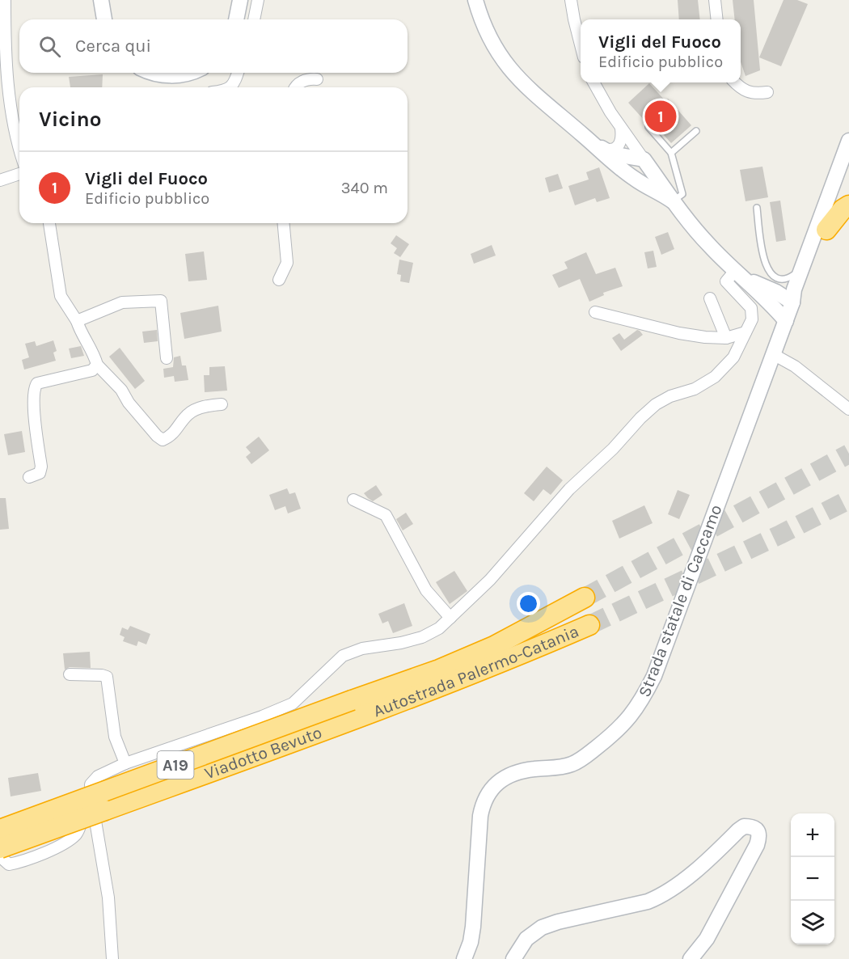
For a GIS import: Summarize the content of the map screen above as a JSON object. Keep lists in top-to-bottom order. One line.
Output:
{"streets":{"highway":["Autostrada Palermo-Catania","Viadotto Bevuto","A19"],"main road":["Strada statale di Caccamo"]},"crossings":[["Autostrada Palermo-Catania","Viadotto Bevuto"]],"page":{"popup":["Vigli del Fuoco","Edificio pubblico"],"search":"Cerca qui","heading":"Vicino","pins":"1","list":[{"mark":"1","name":"Vigli del Fuoco","note":"Edificio pubblico","value":"340 m"}],"map_buttons":["+","−"]}}
